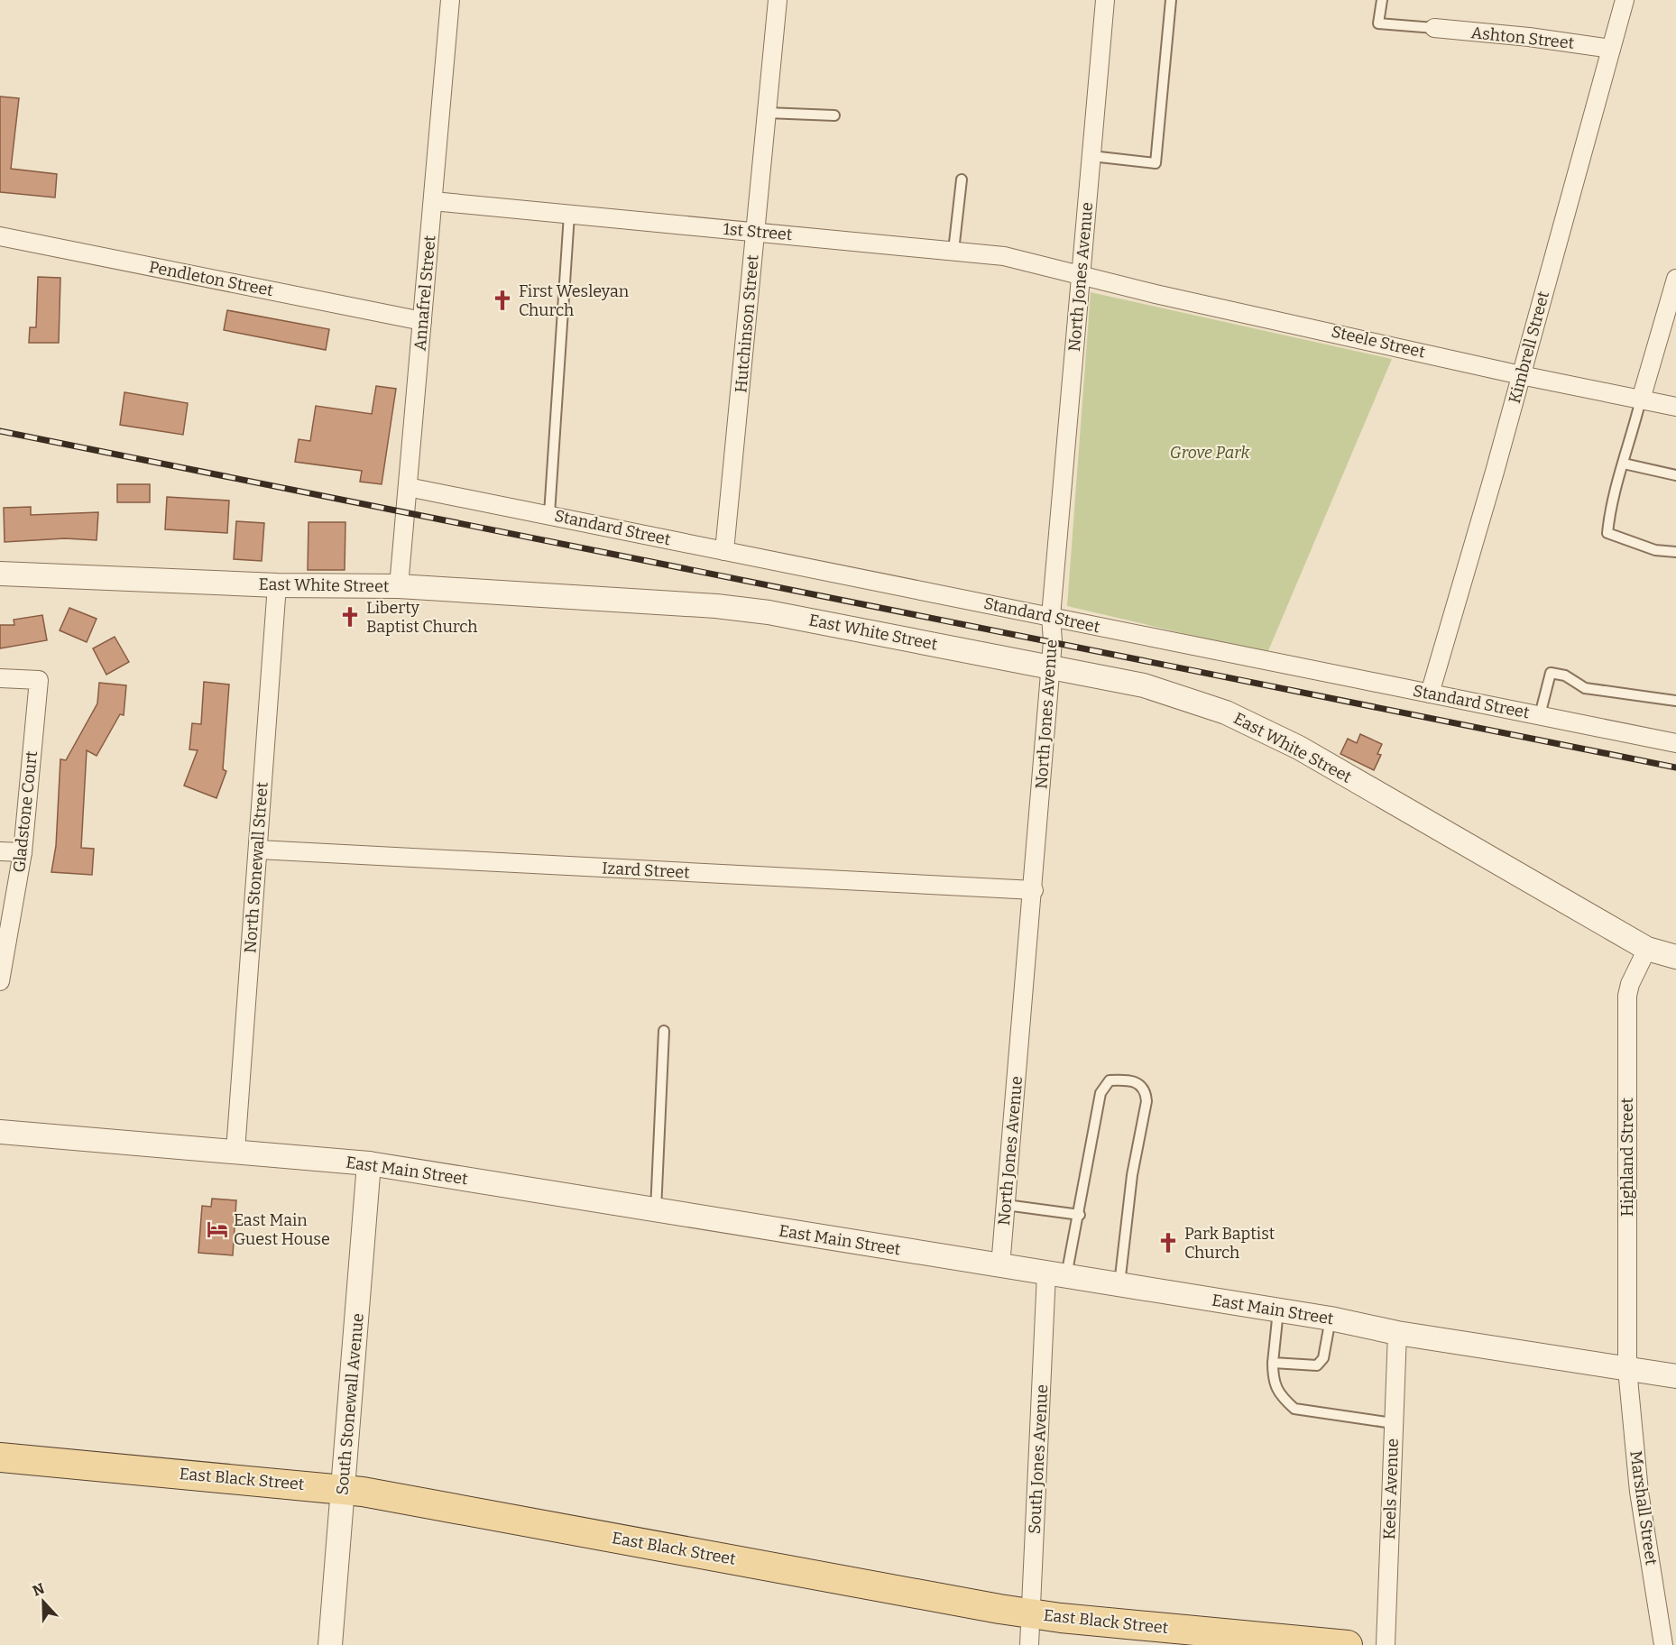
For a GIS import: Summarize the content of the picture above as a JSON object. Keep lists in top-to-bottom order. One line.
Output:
{"streets":{"main road":["East Black Street"],"street":["Ashton Street","1st Street","North Jones Avenue","Pendleton Street","Annafrel Street","Hutchinson Street","Steele Street","Kimbrell Street","Standard Street","East White Street","Gladstone Court","North Stonewall Street","Izard Street","Highland Street","East Main Street","South Stonewall Avenue","South Jones Avenue","Keels Avenue","Marshall Street"]},"crossings":[["Ashton Street","Kimbrell Street"],["1st Street","North Jones Avenue"],["1st Street","Annafrel Street"],["1st Street","Hutchinson Street"],["1st Street","Steele Street"],["North Jones Avenue","Steele Street"],["North Jones Avenue","Standard Street"],["North Jones Avenue","East White Street"],["North Jones Avenue","Izard Street"],["North Jones Avenue","East Main Street"],["Pendleton Street","Annafrel Street"],["Annafrel Street","Standard Street"],["Annafrel Street","East White Street"],["Hutchinson Street","Standard Street"],["Steele Street","Kimbrell Street"],["Kimbrell Street","Standard Street"],["East White Street","North Stonewall Street"],["East White Street","Highland Street"],["North Stonewall Street","Izard Street"],["North Stonewall Street","East Main Street"],["Highland Street","East Main Street"],["Highland Street","Marshall Street"],["East Main Street","South Stonewall Avenue"],["East Main Street","South Jones Avenue"],["East Main Street","Keels Avenue"],["East Main Street","Marshall Street"],["South Stonewall Avenue","East Black Street"],["South Jones Avenue","East Black Street"]],"parks":["Grove Park"],"places":{"church":["First Wesleyan Church","Liberty Baptist Church","Park Baptist Church"],"hotel":["East Main Guest House"]},"north":"top"}
